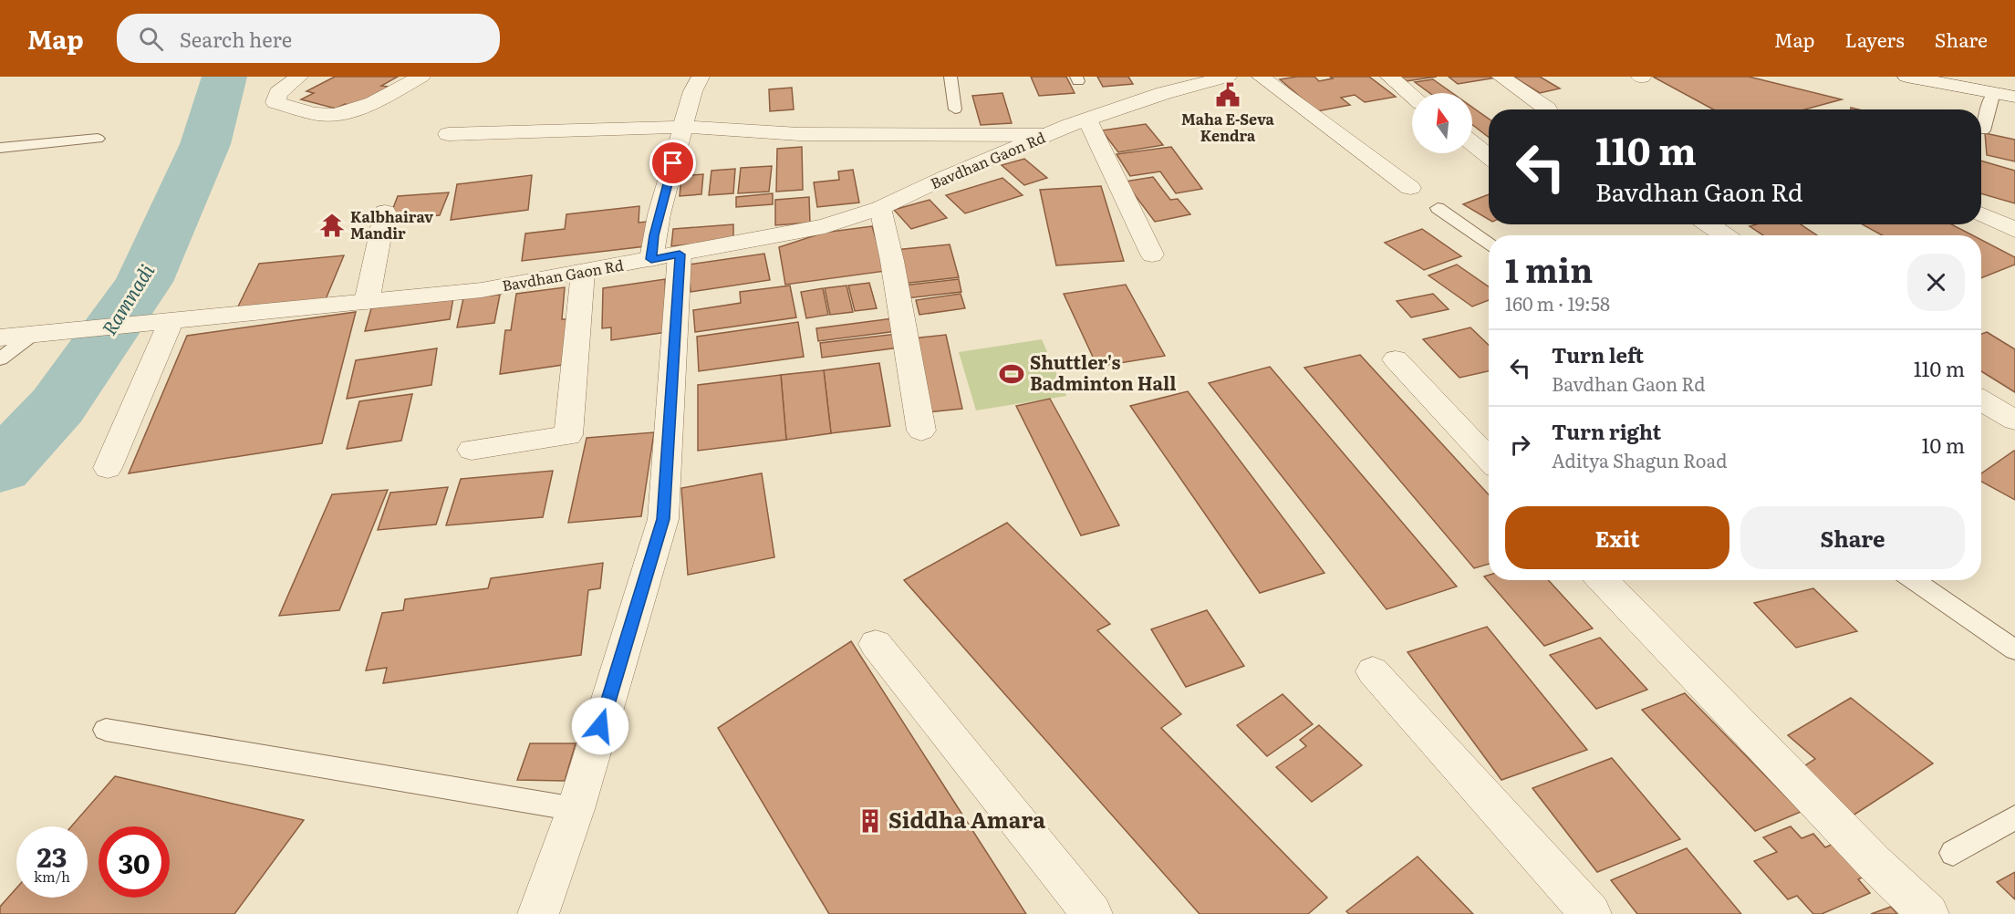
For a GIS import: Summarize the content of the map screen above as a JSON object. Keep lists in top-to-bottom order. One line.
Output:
{"streets":{"street":["Bavdhan Gaon Rd"]},"water":["Ramnadi"],"places":{"public building":["Maha E-Seva Kendra"],"temple":["Kalbhairav Mandir"],"sports":["Shuttler's Badminton Hall"],"building":["Siddha Amara"]},"north":"top","page":{"header":"Map","search":"Search here","nav":["Map","Layers","Share"],"turn":["110 m","Bavdhan Gaon Rd"],"heading":["1 min","160 m · 19:58"],"list":[{"name":"Turn left","note":"Bavdhan Gaon Rd","value":"110 m"},{"name":"Turn right","note":"Aditya Shagun Road","value":"10 m"}],"buttons":["Exit","Share"],"speed":"23 km/h","limit":"30"}}
